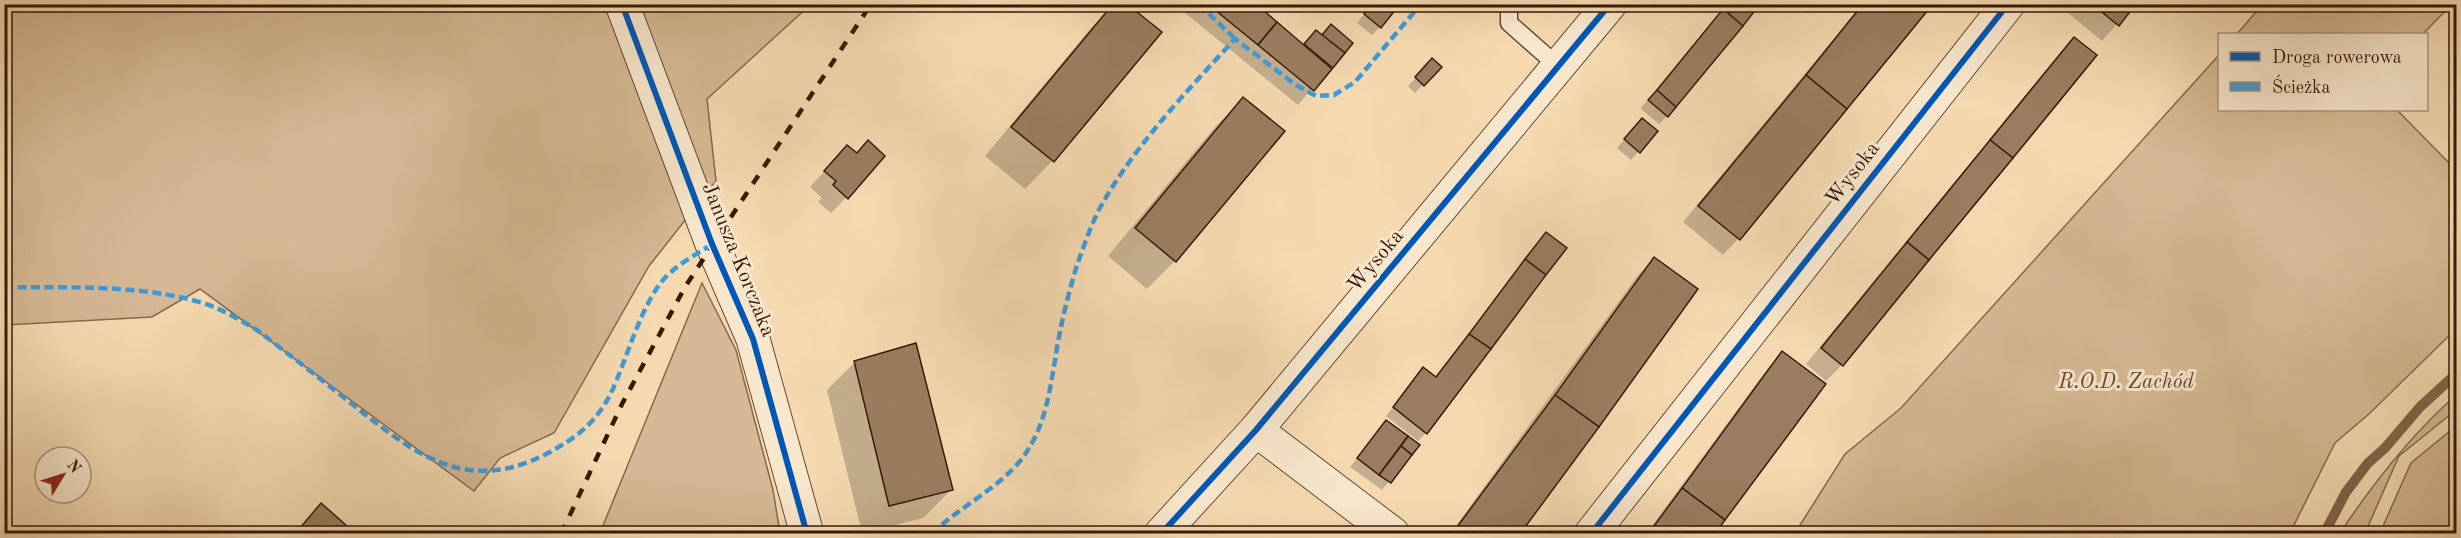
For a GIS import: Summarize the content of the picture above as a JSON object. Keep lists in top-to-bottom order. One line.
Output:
{"streets":{"street":["Wysoka","Janusza Korczaka"]},"parks":["R.O.D. Zachód"],"legend":["Droga rowerowa","Ścieżka"],"north":"top right"}
